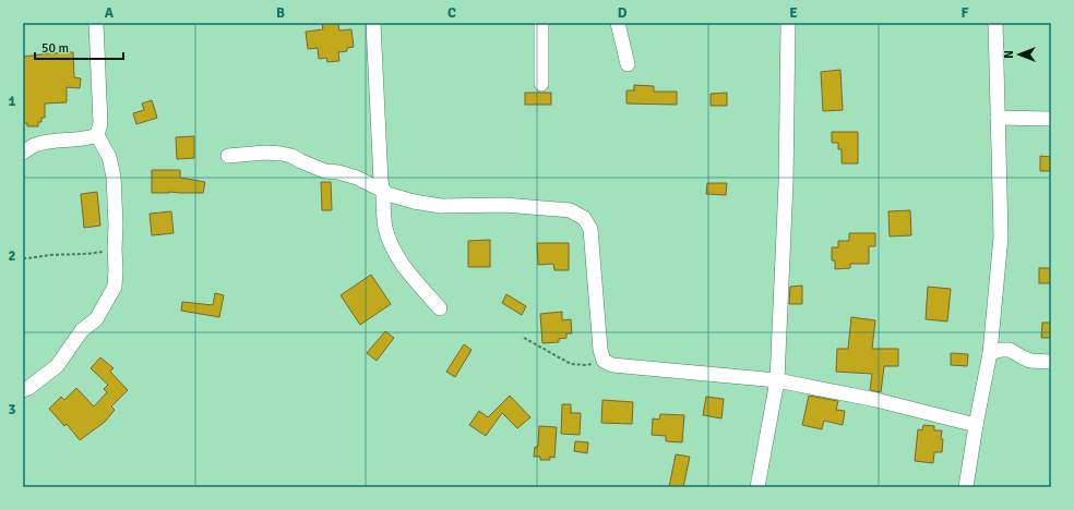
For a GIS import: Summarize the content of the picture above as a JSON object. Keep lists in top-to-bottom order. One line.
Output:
{"scale_bar":"50 m","north":"left","grid":{"columns":["A","B","C","D","E","F"],"rows":["1","2","3"]}}
